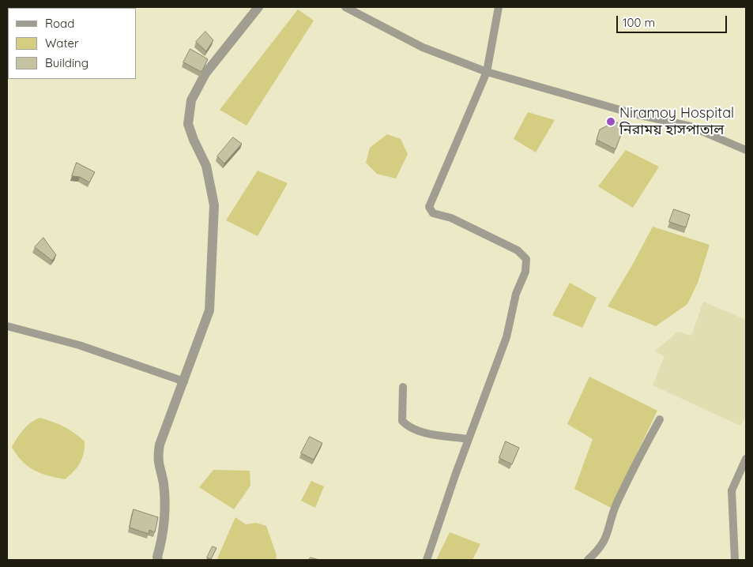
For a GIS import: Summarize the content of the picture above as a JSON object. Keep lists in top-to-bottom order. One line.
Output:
{"places":["Niramoy Hospital নিরাময় হাসপাতাল"],"legend":["Road","Water","Building"],"scale_bar":"100 m"}
